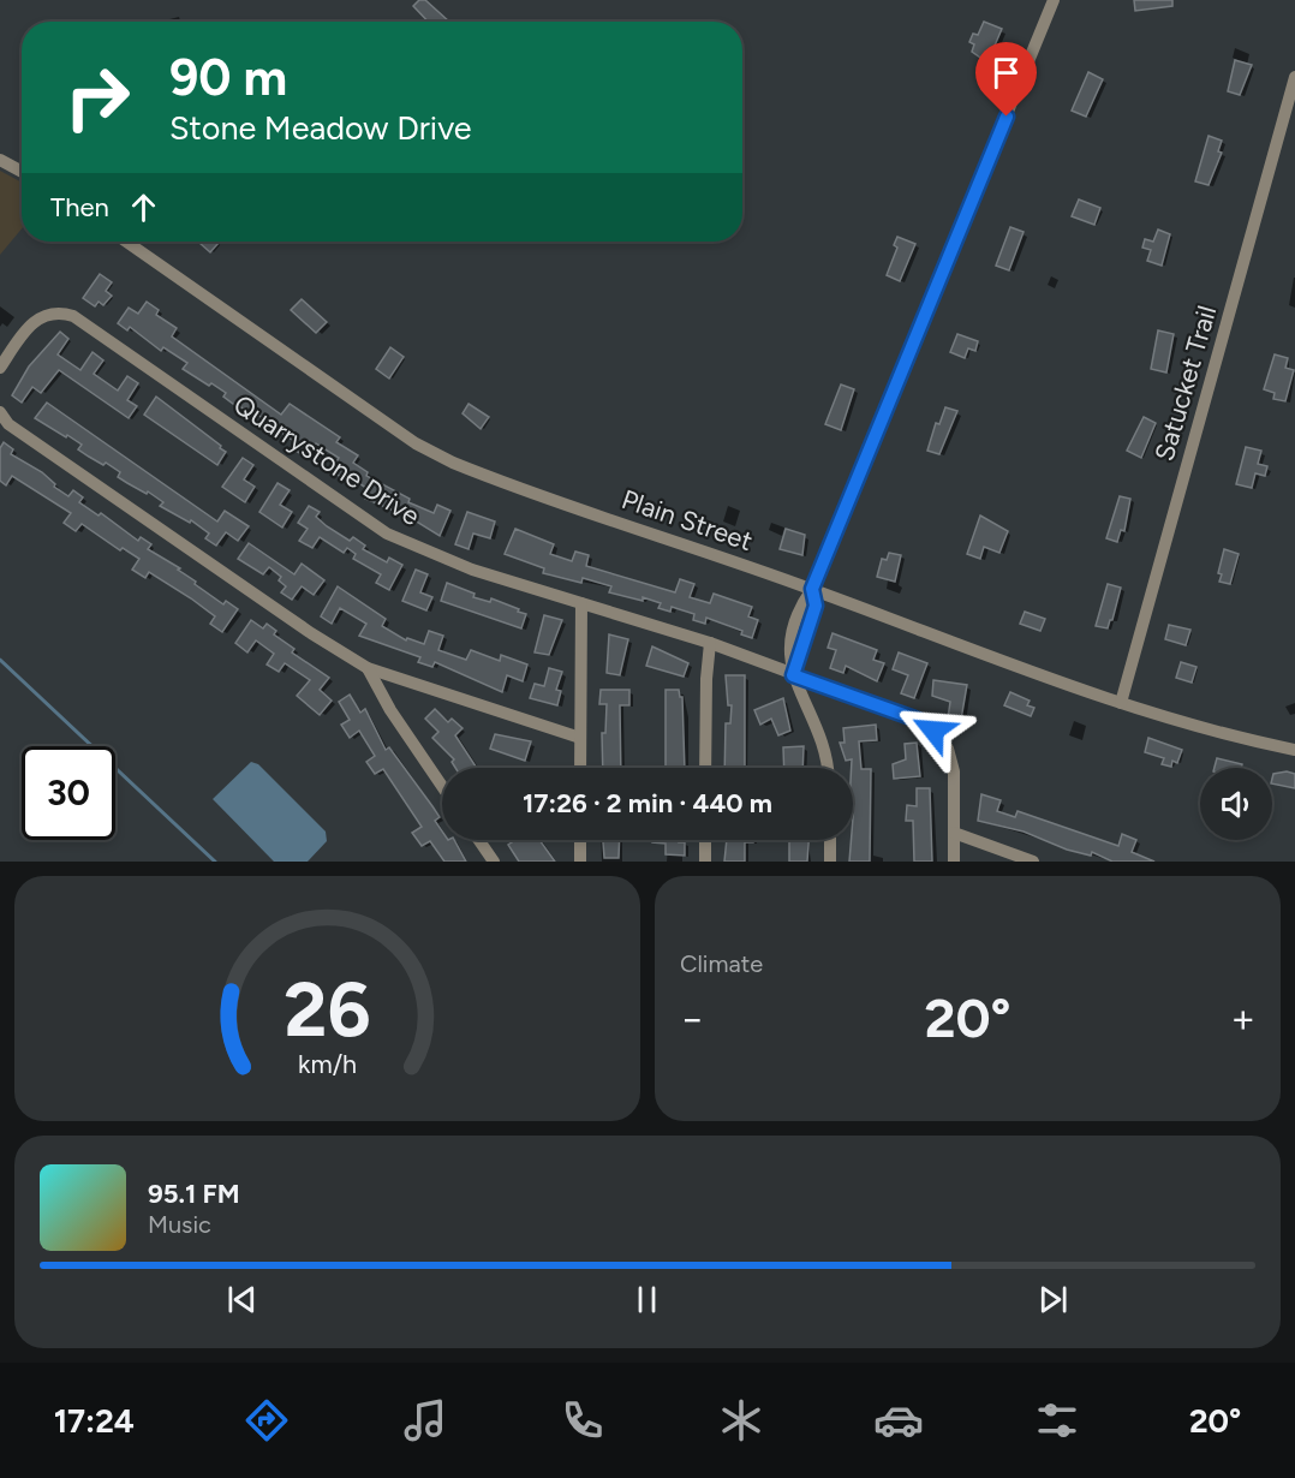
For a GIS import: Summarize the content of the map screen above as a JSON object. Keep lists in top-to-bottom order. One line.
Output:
{"streets":{"street":["Satucket Trail","Quarrystone Drive","Plain Street"]},"crossings":[["Satucket Trail","Plain Street"]],"page":{"turn":["90 m","Stone Meadow Drive"],"then":"Then","limit":"30","trip":"17:26 · 2 min · 440 m","tile":"Climate","heat":["−","20°","+"],"song":["95.1 FM","Music"],"tabs":["17:24","20°"],"gauge":["26","km/h"]}}
